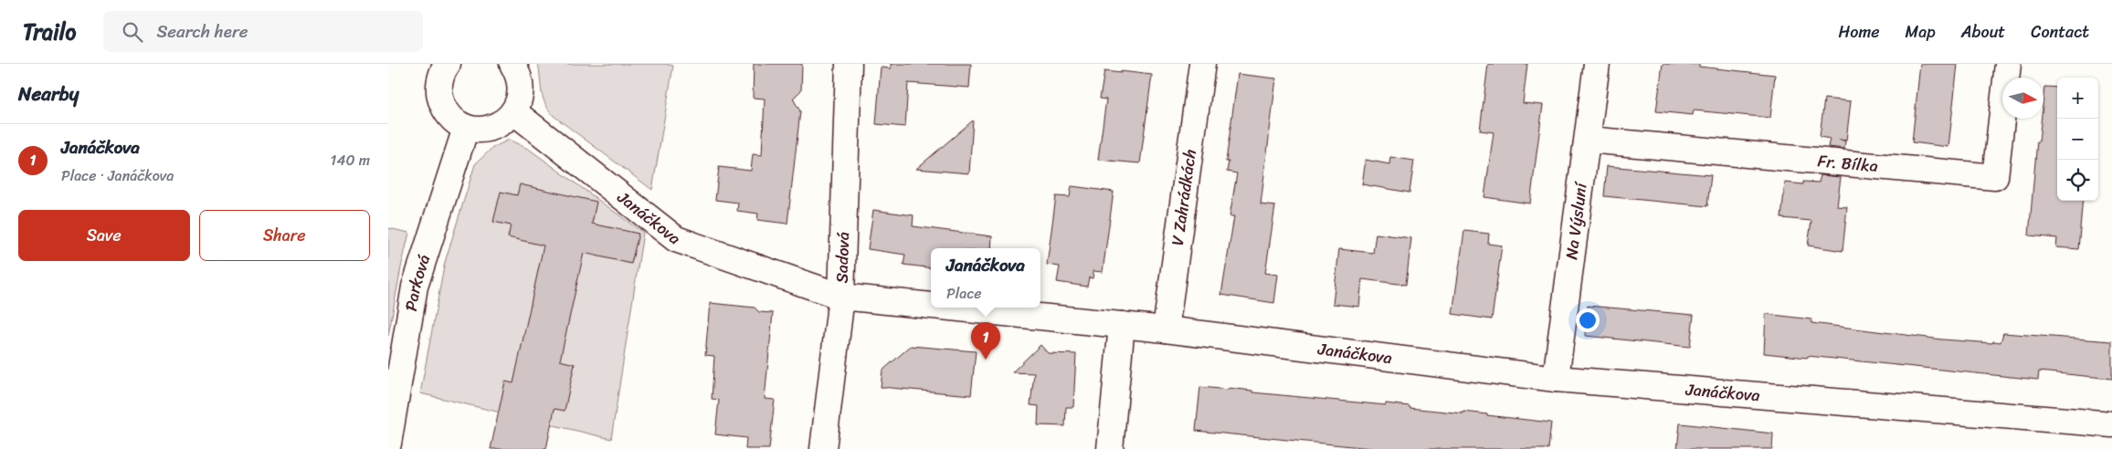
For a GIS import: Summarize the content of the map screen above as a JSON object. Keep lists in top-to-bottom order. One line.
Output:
{"streets":{"street":["Fr. Bílka","V Zahrádkách","Janáčkova","Na Výsluní","Sadová","Parková"]},"crossings":[["Fr. Bílka","Na Výsluní"],["V Zahrádkách","Janáčkova"],["Janáčkova","Na Výsluní"],["Janáčkova","Sadová"]],"north":"right","page":{"header":"Trailo","search":"Search here","nav":["Home","Map","About","Contact"],"heading":"Nearby","map_buttons":["+","−"],"list":[{"mark":"1","name":"Janáčkova","note":"Place · Janáčkova","value":"140 m"}],"buttons":["Save","Share"],"popup":["Janáčkova","Place"],"pins":"1"}}
